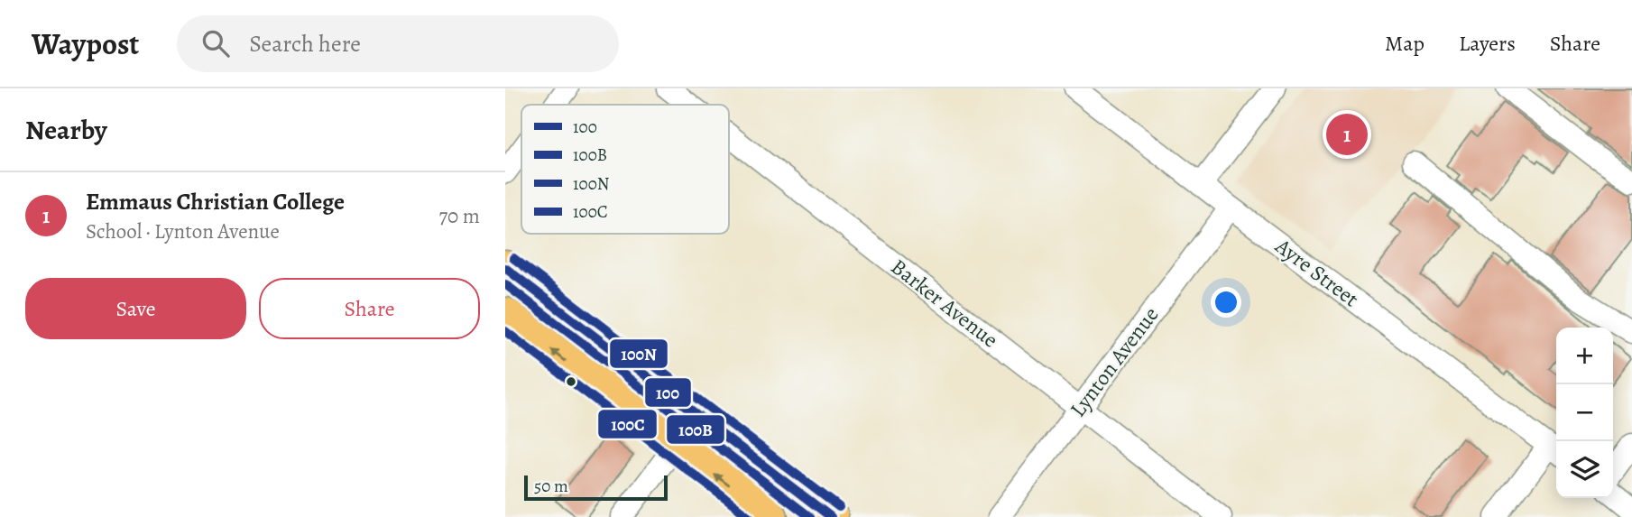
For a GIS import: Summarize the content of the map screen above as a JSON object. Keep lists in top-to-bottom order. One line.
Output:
{"streets":{"street":["Ayre Street","Barker Avenue","Lynton Avenue"]},"crossings":[["Ayre Street","Lynton Avenue"],["Barker Avenue","Lynton Avenue"]],"lines":["transit line 100N","transit line 100","transit line 100B","transit line 100C"],"legend":["100","100B","100N","100C"],"scale_bar":"50 m","page":{"header":"Waypost","search":"Search here","nav":["Map","Layers","Share"],"heading":"Nearby","pins":"1","list":[{"mark":"1","name":"Emmaus Christian College","note":"School · Lynton Avenue","value":"70 m"}],"buttons":["Save","Share"],"map_buttons":["+","−"],"scale":"50 m"}}
